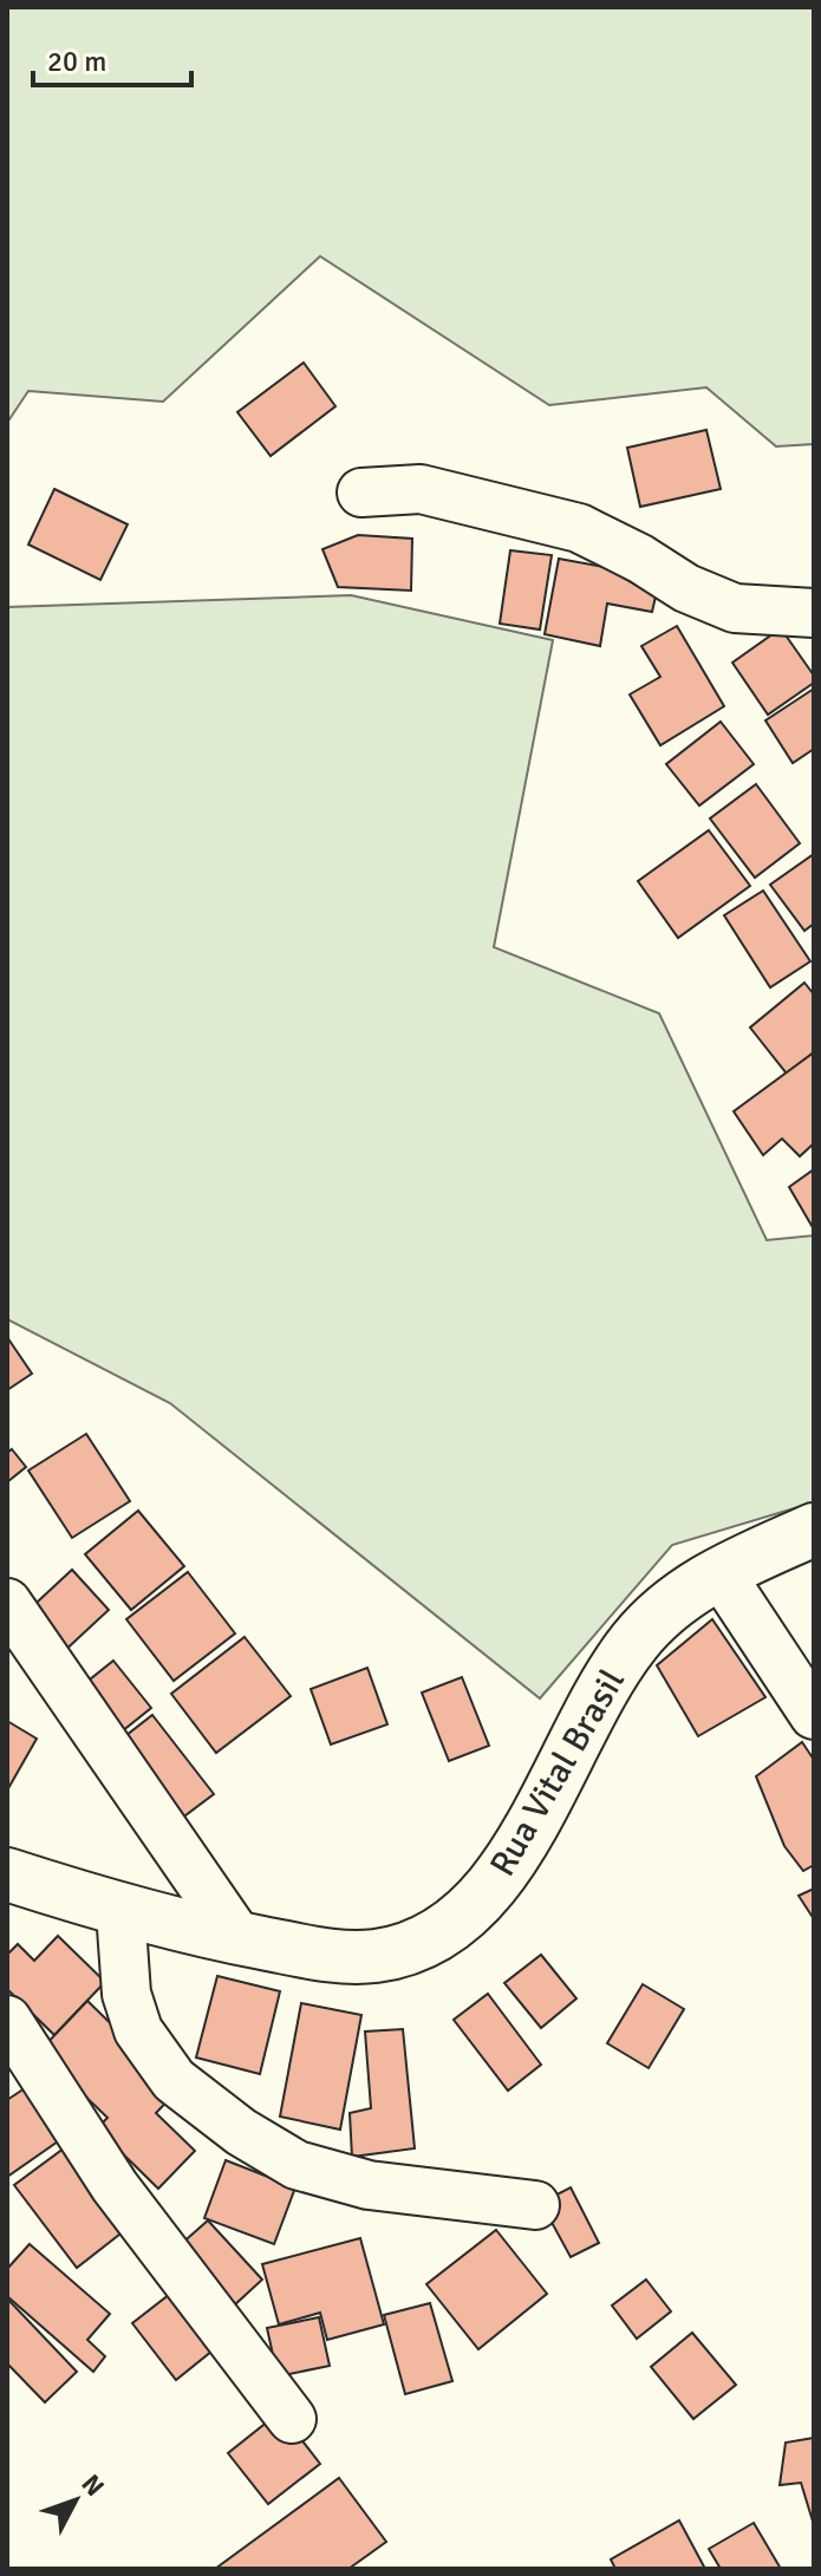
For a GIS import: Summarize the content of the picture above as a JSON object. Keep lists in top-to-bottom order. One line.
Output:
{"streets":{"street":["Rua Vital Brasil"]},"scale_bar":"20 m","north":"top right"}
